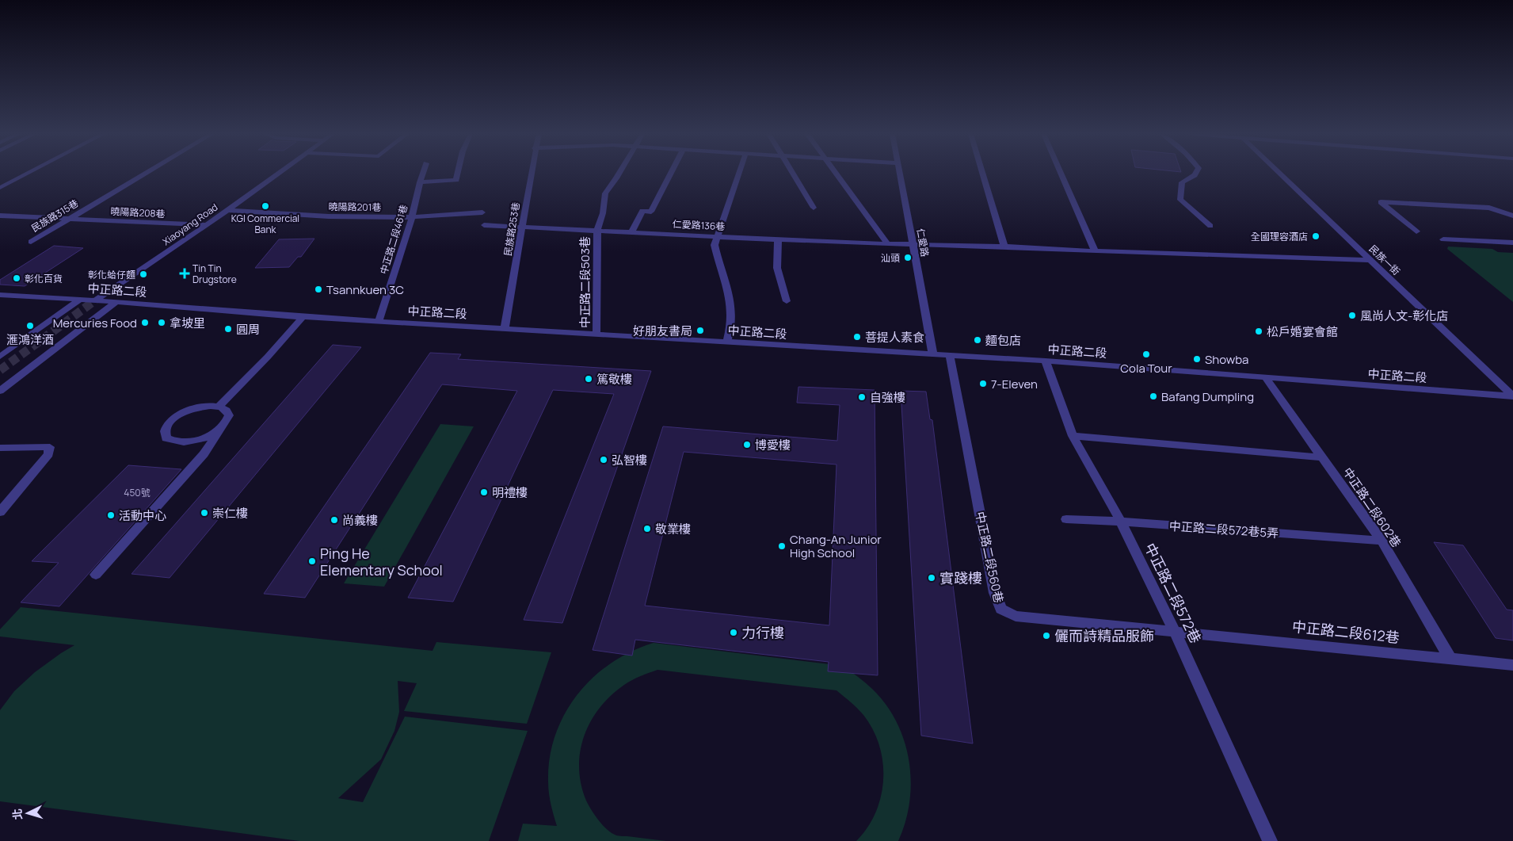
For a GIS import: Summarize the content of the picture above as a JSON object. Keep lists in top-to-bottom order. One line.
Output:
{"streets":{"street":["曉陽路201巷","曉陽路208巷","民族路315巷","Xiaoyang Road","仁愛路136巷","民族路253巷","中正路二段461巷","仁愛路","民族一街","中正路二段503巷","中正路二段","中正路二段602巷","中正路二段572巷5弄","中正路二段560巷","中正路二段572巷","中正路二段612巷"]},"crossings":[["曉陽路201巷","Xiaoyang Road"],["曉陽路201巷","中正路二段461巷"],["曉陽路208巷","民族路315巷"],["曉陽路208巷","Xiaoyang Road"],["Xiaoyang Road","中正路二段"],["仁愛路136巷","民族路253巷"],["仁愛路136巷","仁愛路"],["仁愛路136巷","民族一街"],["仁愛路136巷","中正路二段503巷"],["民族路253巷","中正路二段"],["中正路二段461巷","中正路二段"],["仁愛路","中正路二段"],["民族一街","中正路二段"],["中正路二段503巷","中正路二段"],["中正路二段","中正路二段602巷"],["中正路二段","中正路二段560巷"],["中正路二段","中正路二段572巷"],["中正路二段602巷","中正路二段572巷5弄"],["中正路二段602巷","中正路二段612巷"],["中正路二段572巷5弄","中正路二段572巷"],["中正路二段560巷","中正路二段572巷"],["中正路二段560巷","中正路二段612巷"],["中正路二段572巷","中正路二段612巷"]],"places":{"other":["KGI Commercial Bank","全國理容酒店","汕頭","彰化蛤仔麵","彰化百貨","Tsannkuen 3C","風尚人文-彰化店","Mercuries Food","拿坡里","滙鴻洋酒","圓周","好朋友書局","松戶婚宴會館","菩提人素食","麵包店","Cola Tour","Showba","篤敬樓","7-Eleven","Bafang Dumpling","自強樓","博愛樓","弘智樓","明禮樓","崇仁樓","活動中心","尚義樓","敬業樓","Chang-An Junior High School","Ping He Elementary School","實踐樓","力行樓","儷而詩精品服飾"],"health":["Tin Tin Drugstore"]},"house_numbers":["450號"],"north":"left"}
